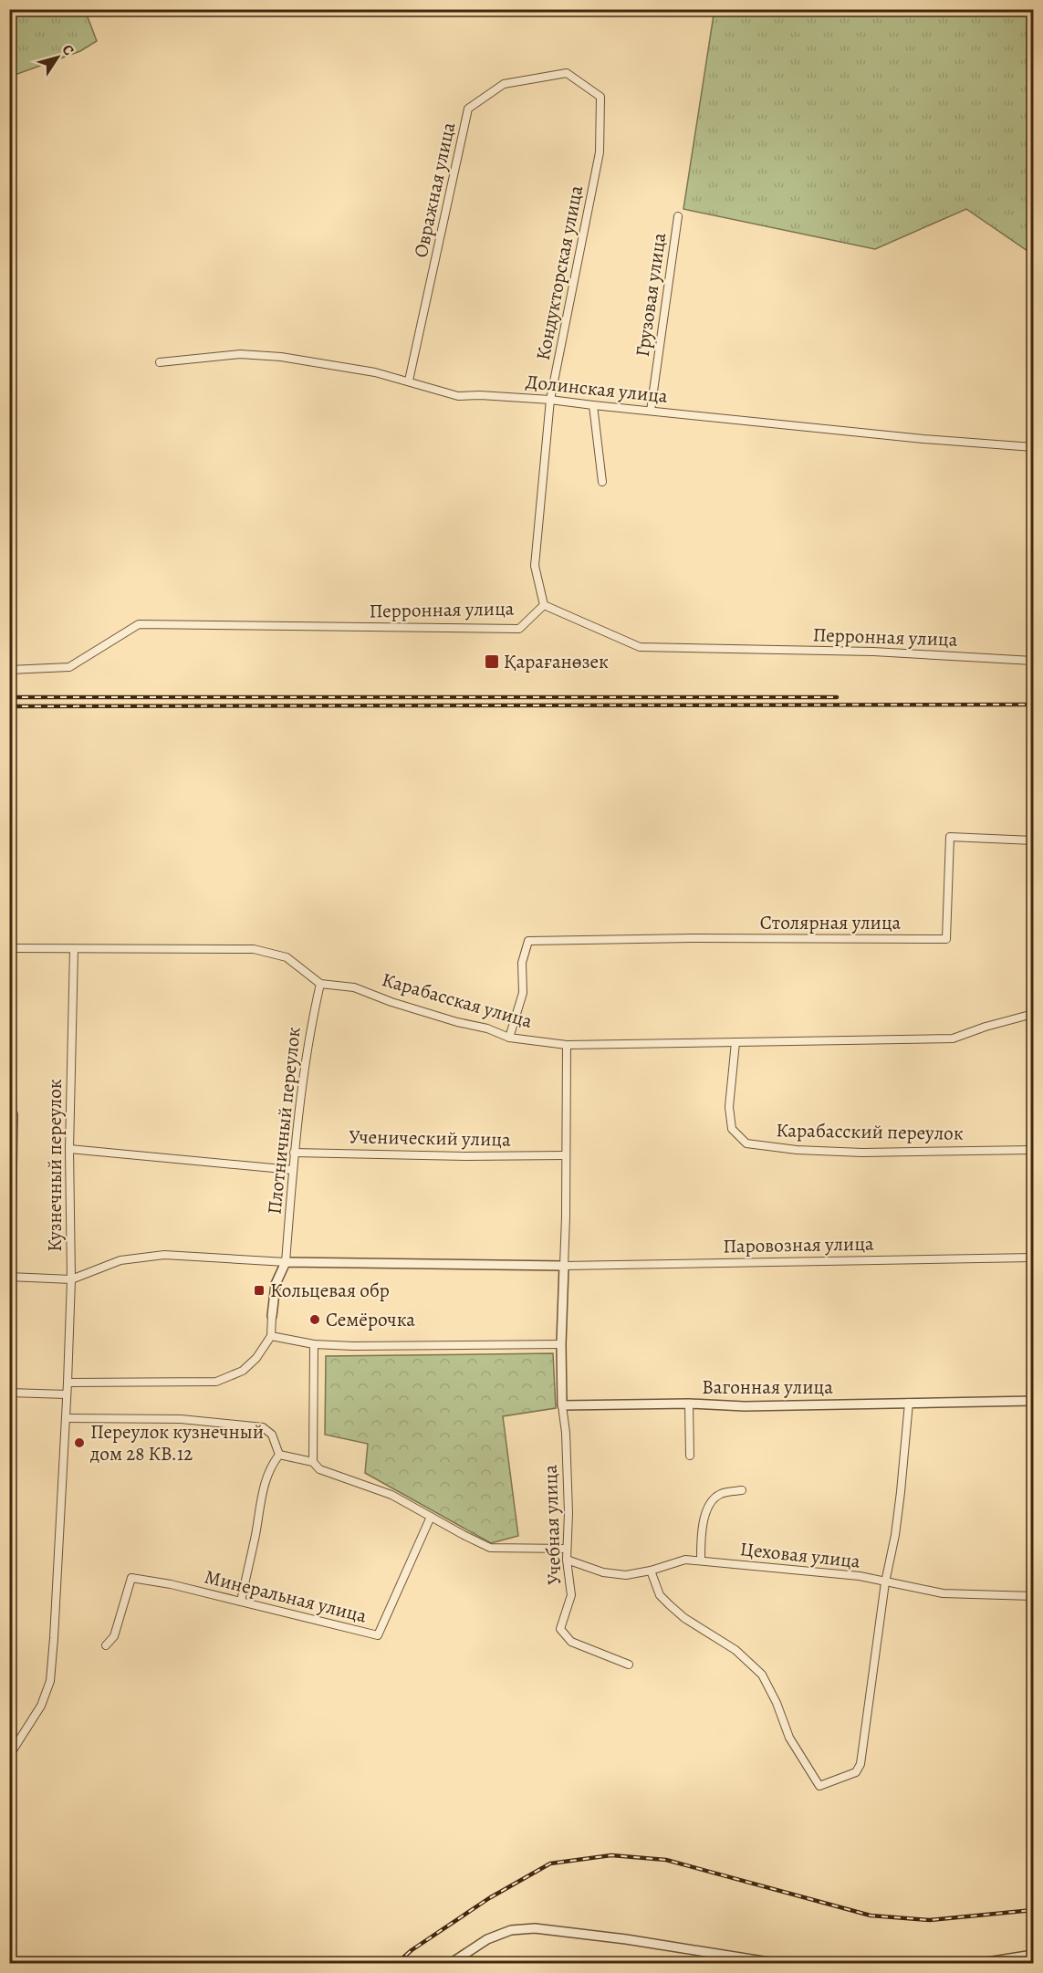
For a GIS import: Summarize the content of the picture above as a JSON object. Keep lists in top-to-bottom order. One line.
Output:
{"streets":{"street":["Овражная улица","Кондукторская улица","Грузовая улица","Долинская улица","Перронная улица","Столярная улица","Карабасская улица","Плотничный переулок","Карабасский переулок","Ученический улица","Кузнечный переулок","Паровозная улица","Вагонная улица","Учебная улица","Цеховая улица","Минеральная улица"]},"crossings":[["Овражная улица","Кондукторская улица"],["Овражная улица","Долинская улица"],["Кондукторская улица","Долинская улица"],["Кондукторская улица","Перронная улица"],["Грузовая улица","Долинская улица"],["Столярная улица","Карабасская улица"],["Карабасская улица","Плотничный переулок"],["Карабасская улица","Карабасский переулок"],["Плотничный переулок","Ученический улица"],["Вагонная улица","Учебная улица"],["Учебная улица","Цеховая улица"]],"places":{"transit":["Қарағанөзек","Кольцевая обр"],"other":["Семёрочка","Переулок кузнечный дом 28 КВ.12"]},"north":"top right"}
